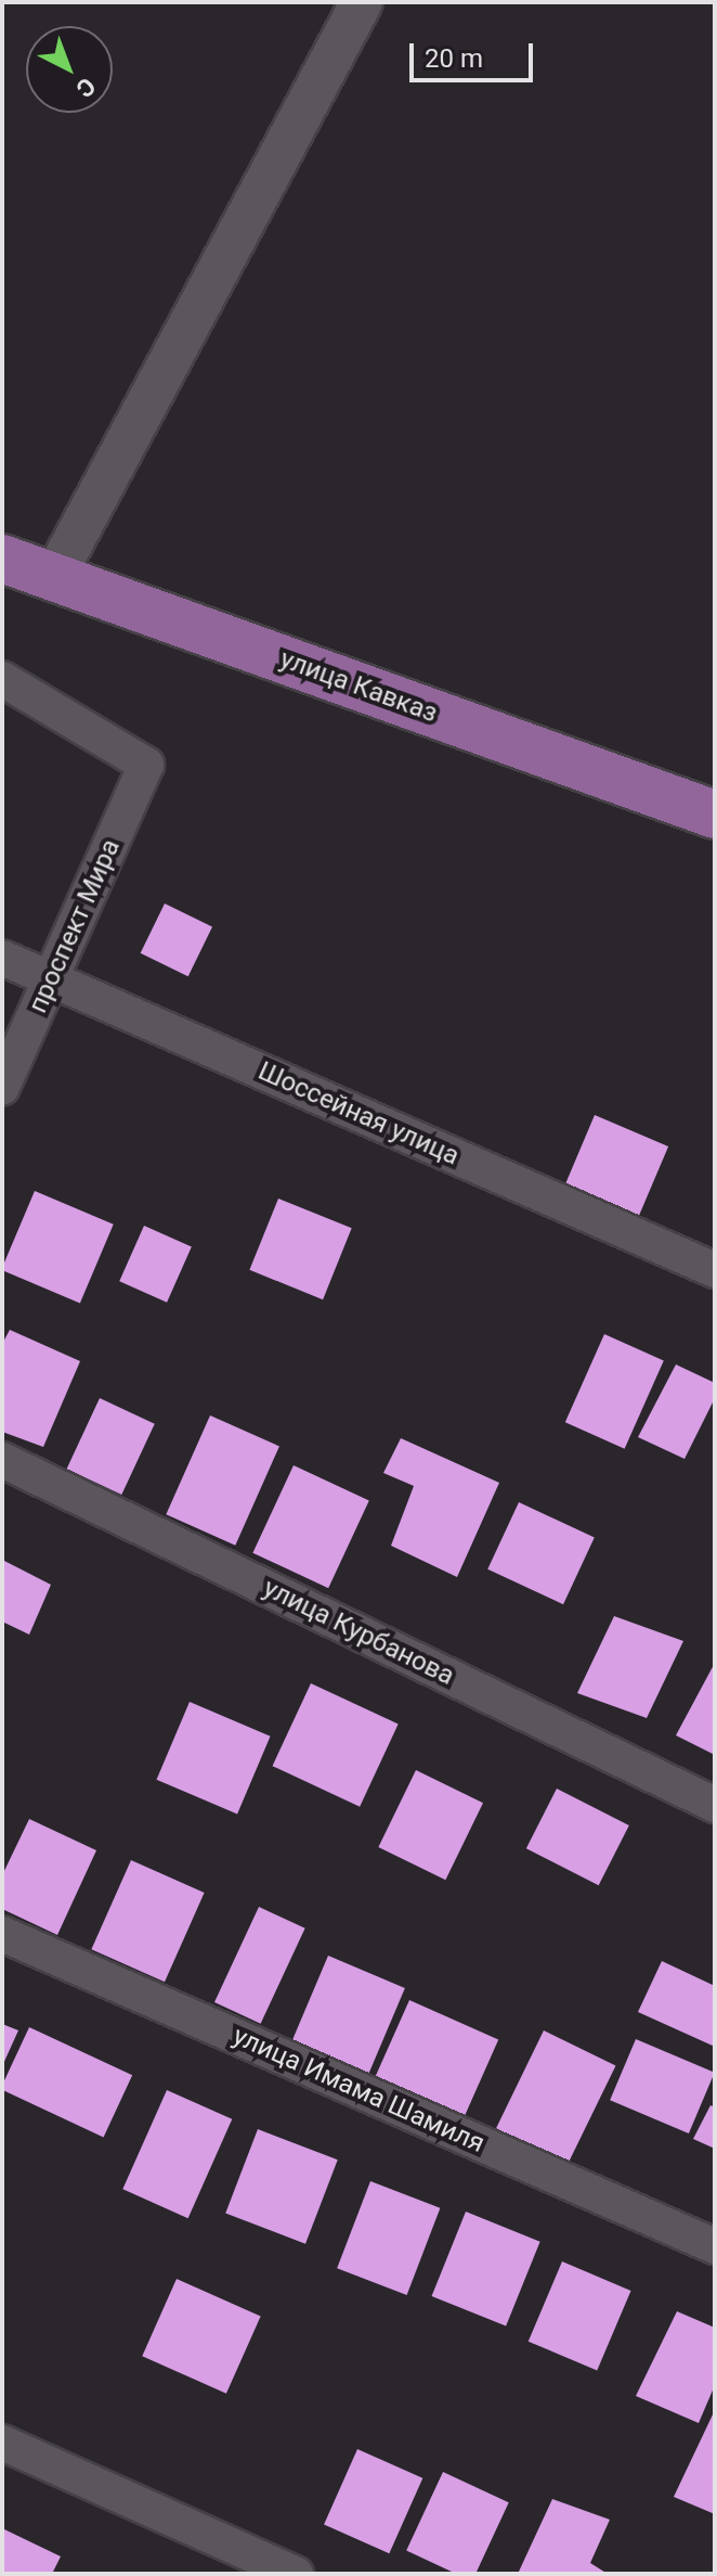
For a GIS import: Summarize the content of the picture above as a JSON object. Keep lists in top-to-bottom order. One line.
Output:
{"streets":{"highway":["улица Кавказ"],"street":["проспект Мира","Шоссейная улица","улица Курбанова","улица Имама Шамиля"]},"crossings":[["проспект Мира","Шоссейная улица"]],"scale_bar":"20 m","north":"bottom right"}
